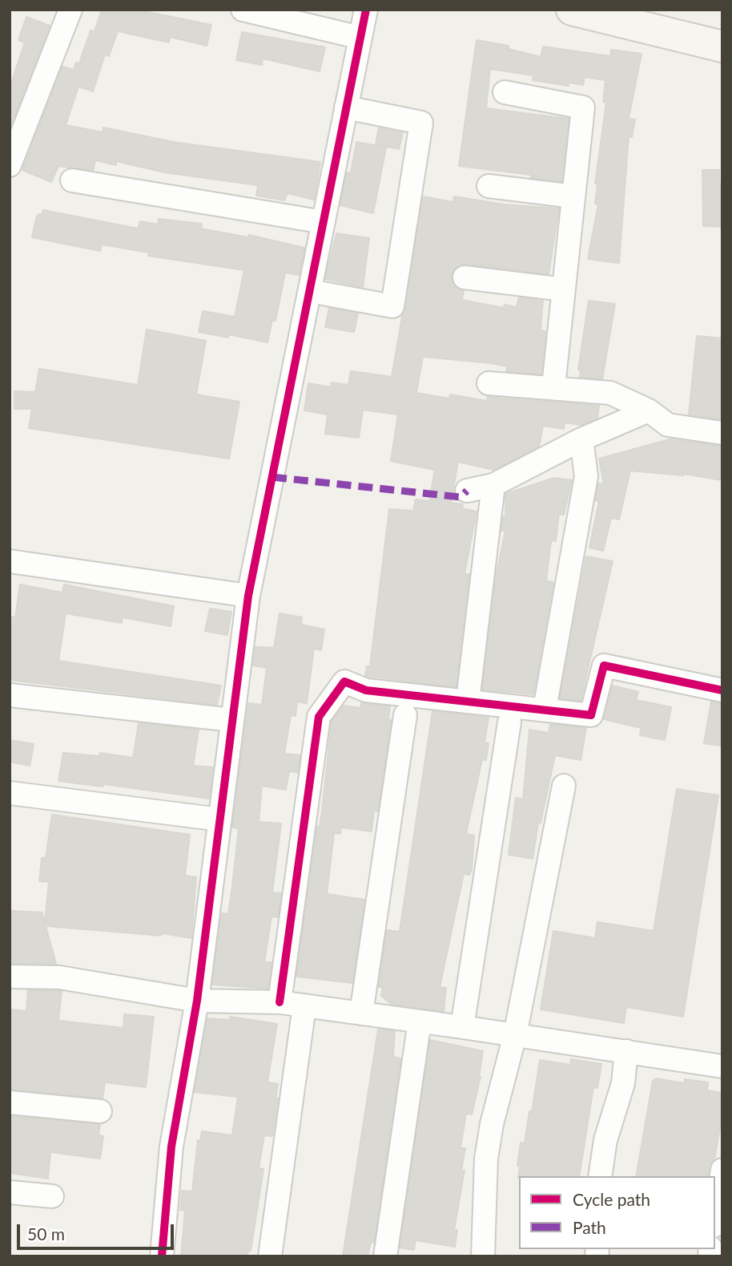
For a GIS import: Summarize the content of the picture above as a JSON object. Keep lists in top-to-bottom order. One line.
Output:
{"legend":["Cycle path","Path"],"scale_bar":"50 m"}
